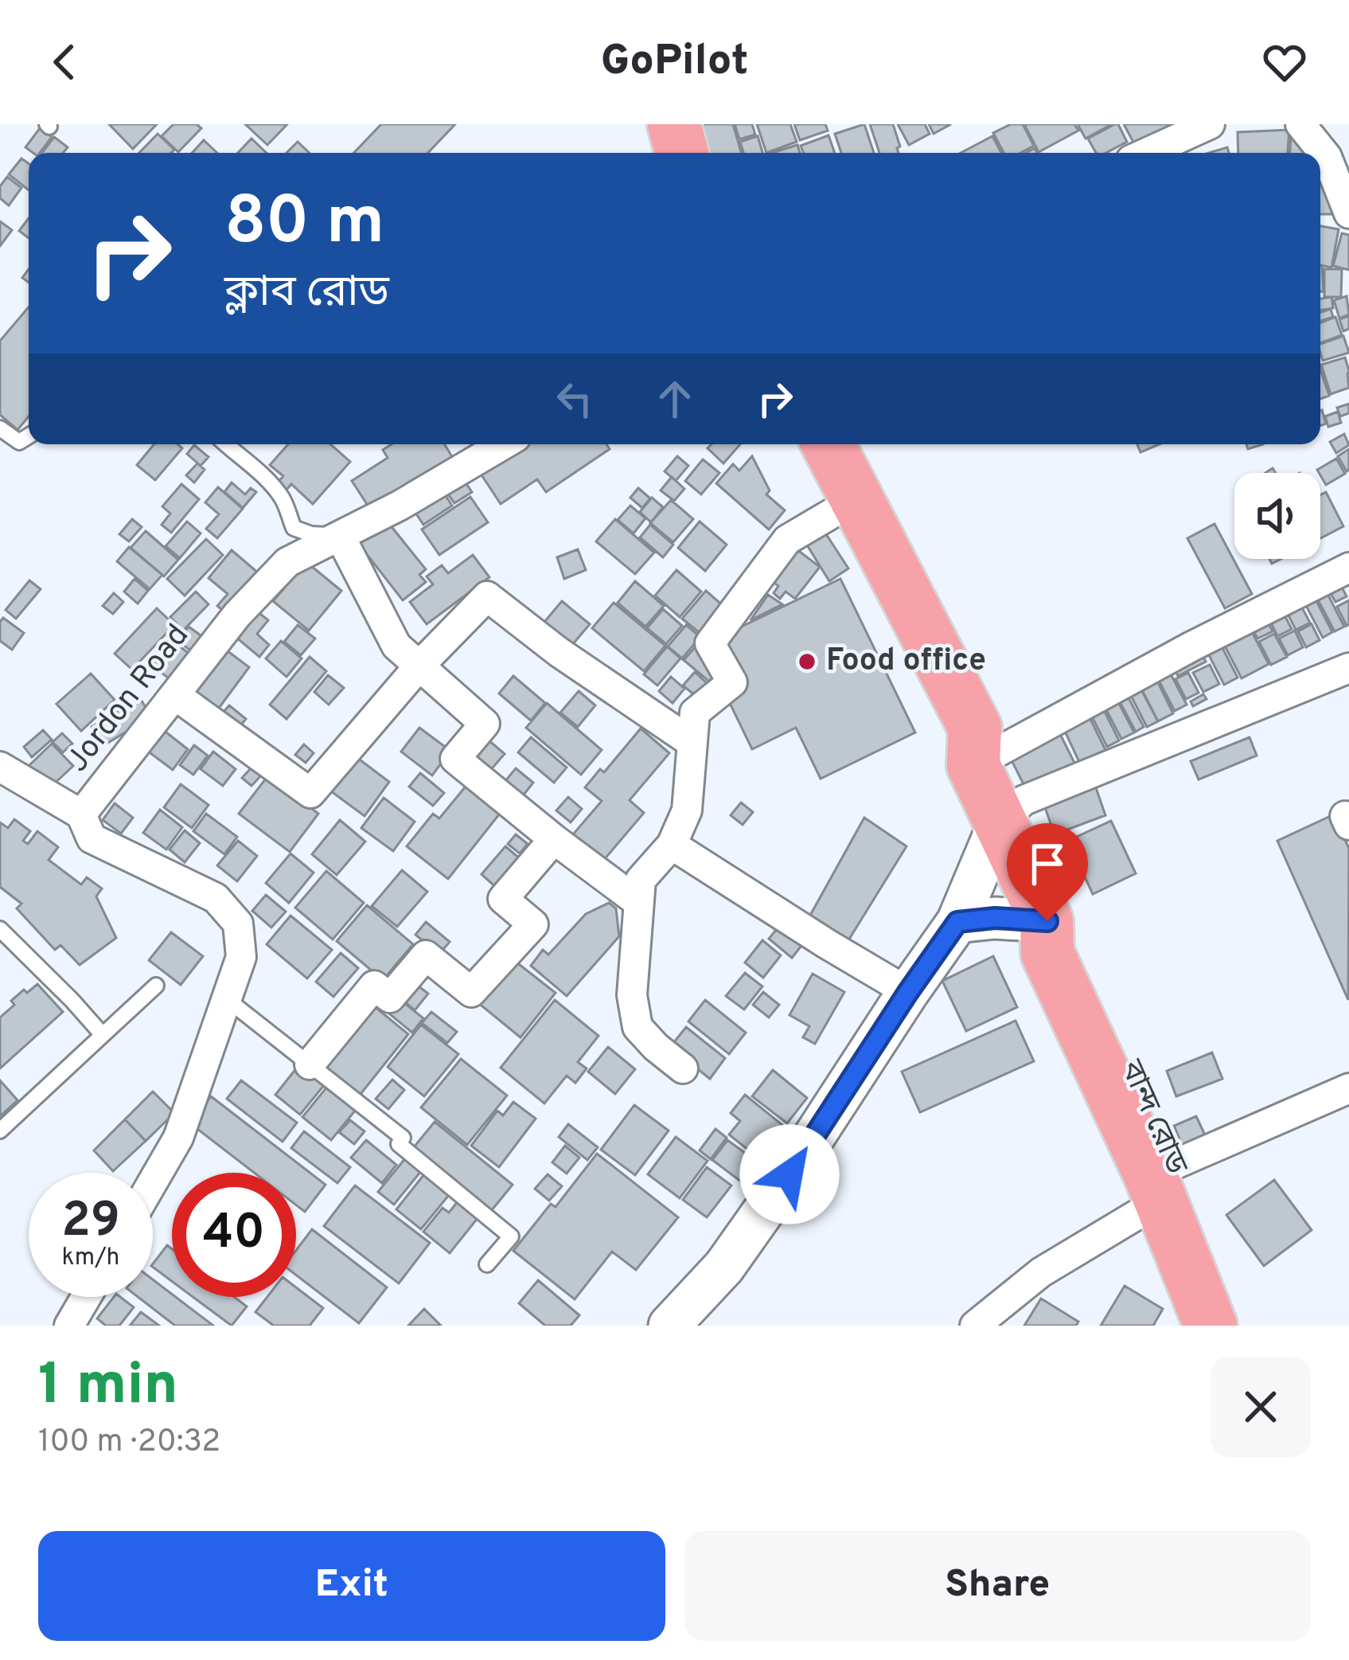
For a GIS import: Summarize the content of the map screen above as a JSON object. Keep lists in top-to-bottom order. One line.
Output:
{"streets":{"highway":["বান্দ রোড"],"street":["Jordon Road"]},"places":["Food office"],"page":{"header":"GoPilot","turn":["80 m","ক্লাব রোড"],"speed":"29 km/h","limit":"40","heading":["1 min","100 m · 20:32"],"buttons":["Exit","Share"]}}
